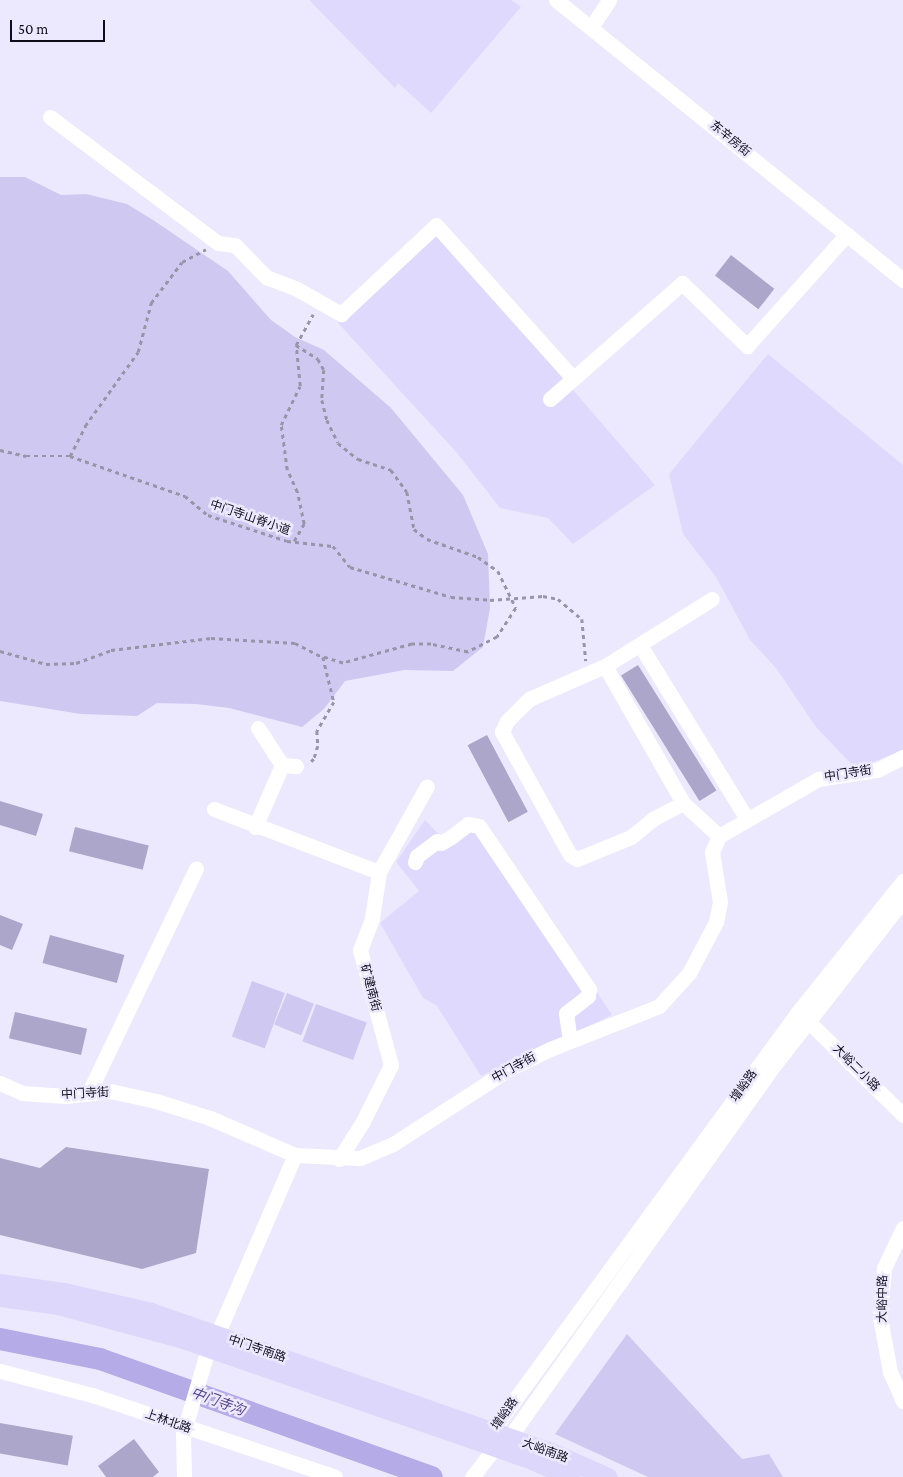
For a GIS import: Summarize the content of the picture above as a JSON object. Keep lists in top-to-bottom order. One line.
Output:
{"streets":{"main road":["中门寺南路","大峪南路"],"street":["东辛房街","中门寺街","矿建南街","大峪二小路","增峪路","大峪中路","上林北路"],"path":["中门寺山脊小道"]},"crossings":[["中门寺街","矿建南街"],["大峪二小路","增峪路"],["增峪路","中门寺南路"],["增峪路","大峪南路"],["中门寺南路","大峪南路"]],"water":["中门寺沟"],"scale_bar":"50 m"}
